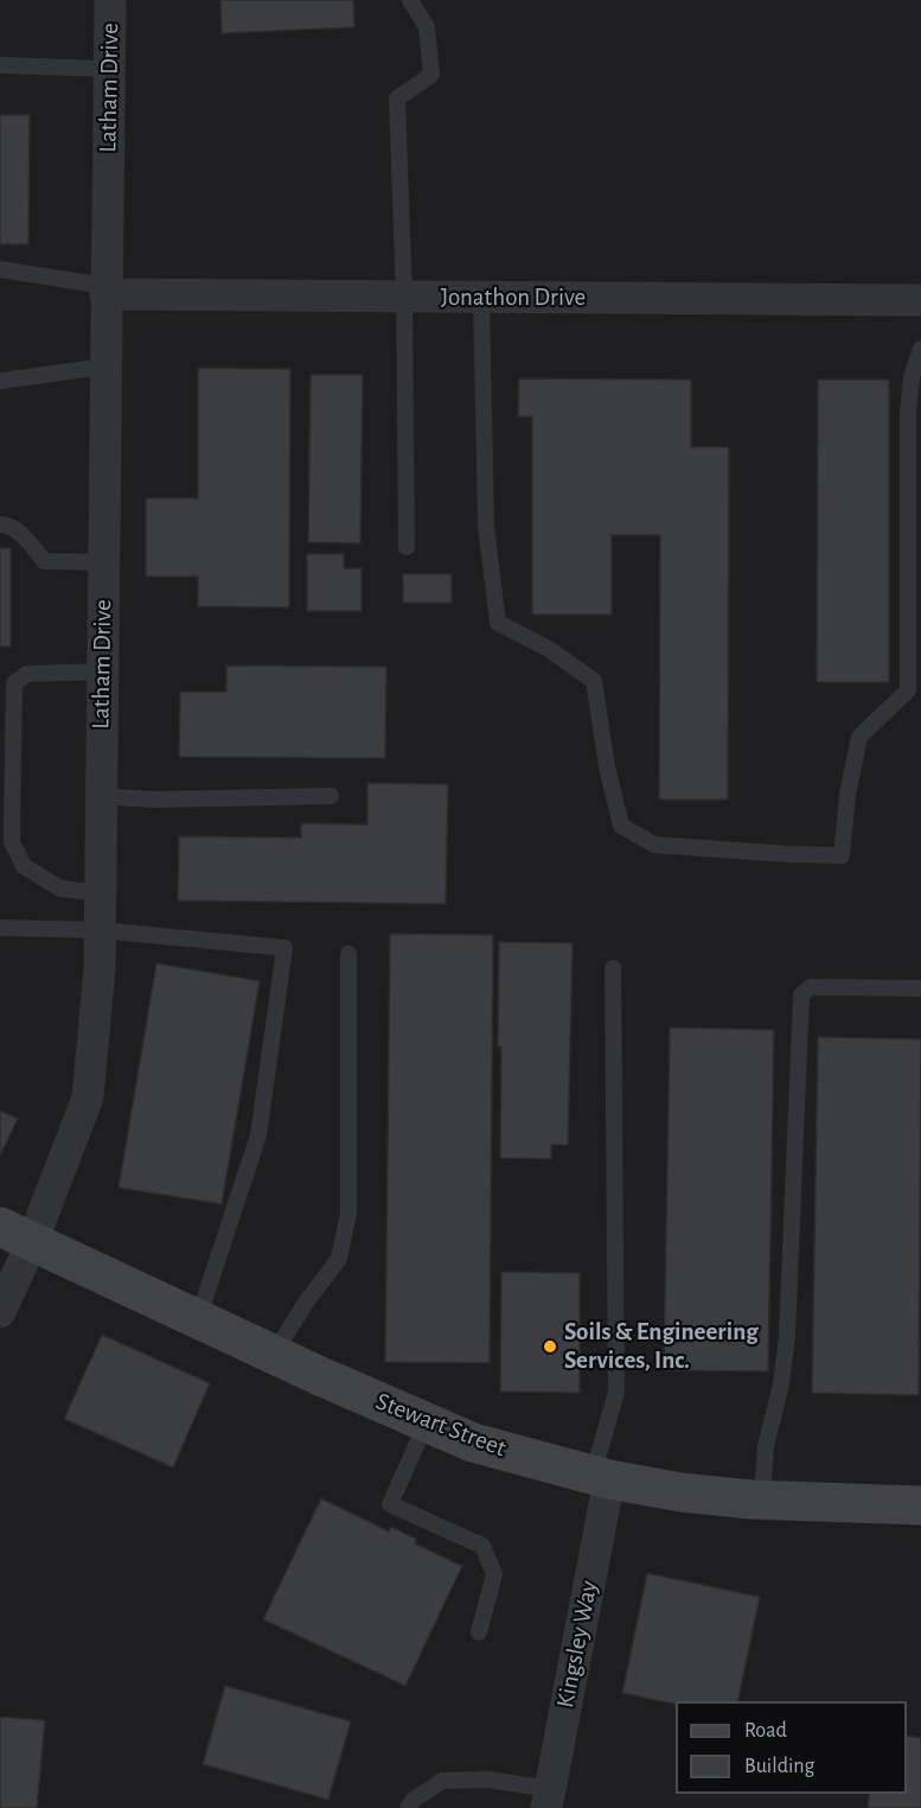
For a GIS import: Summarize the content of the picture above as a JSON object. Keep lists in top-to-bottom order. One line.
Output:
{"streets":{"street":["Latham Drive","Jonathon Drive","Stewart Street","Kingsley Way"]},"crossings":[["Latham Drive","Jonathon Drive"],["Latham Drive","Stewart Street"],["Stewart Street","Kingsley Way"]],"places":["Soils & Engineering Services, Inc."],"legend":["Road","Building"]}
